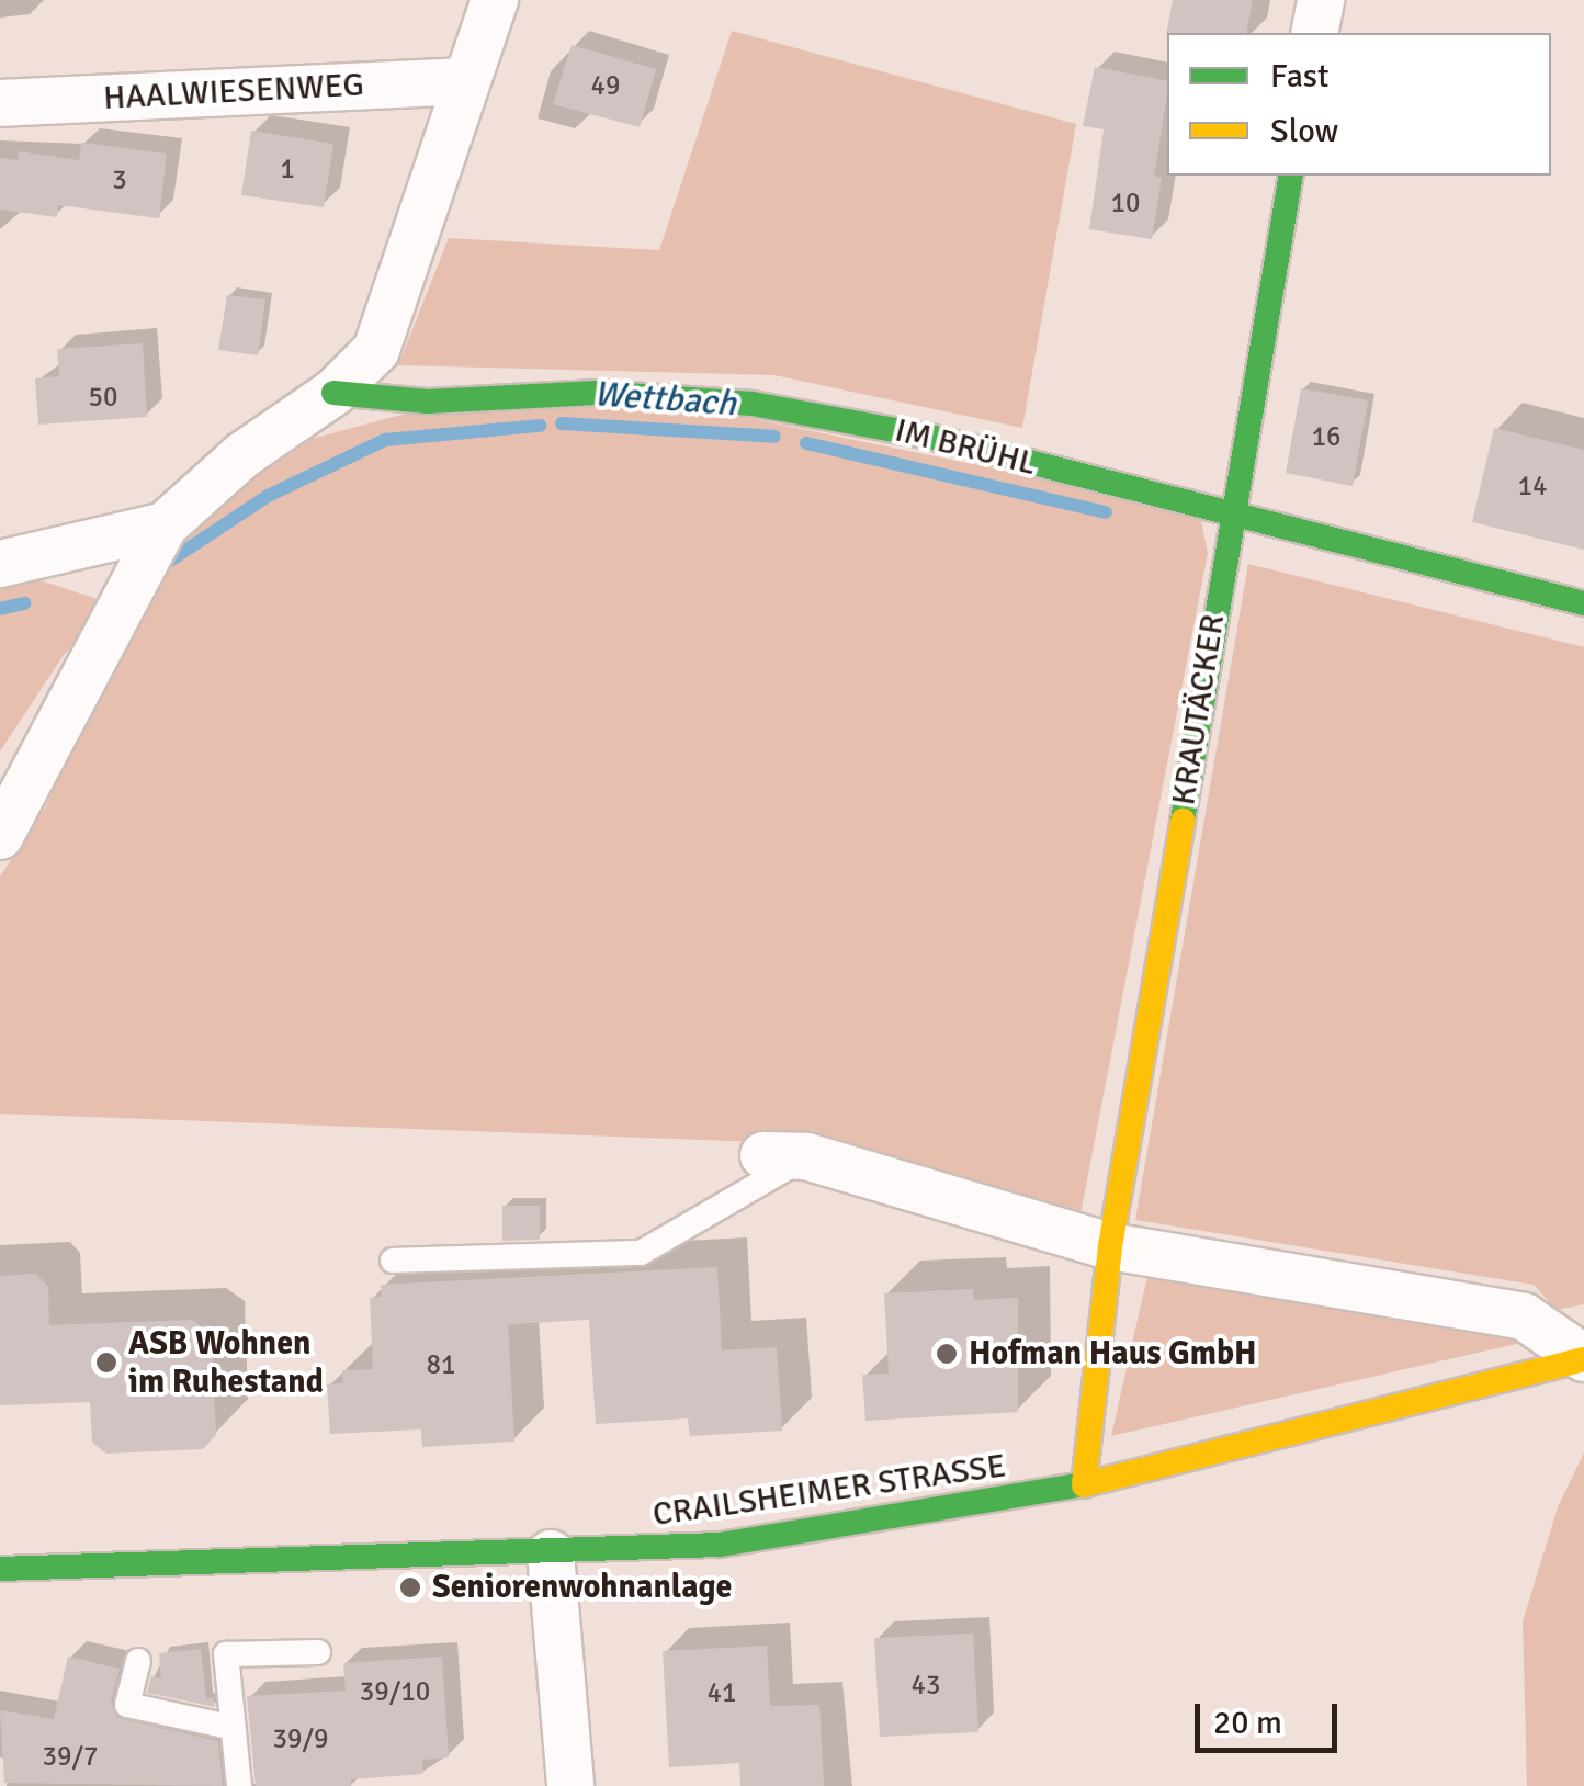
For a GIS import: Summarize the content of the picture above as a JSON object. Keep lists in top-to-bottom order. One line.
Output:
{"streets":{"street":["HAALWIESENWEG","IM BRÜHL","KRAUTÄCKER","CRAILSHEIMER STRASSE"]},"crossings":[["IM BRÜHL","KRAUTÄCKER"],["KRAUTÄCKER","CRAILSHEIMER STRASSE"]],"water":["Wettbach"],"places":["Hofman Haus GmbH","ASB Wohnen im Ruhestand","Seniorenwohnanlage"],"house_numbers":["49","1","3","10","50","16","14","81","43","39/10","41","39/9","39/7"],"legend":["Fast","Slow"],"scale_bar":"20 m"}
